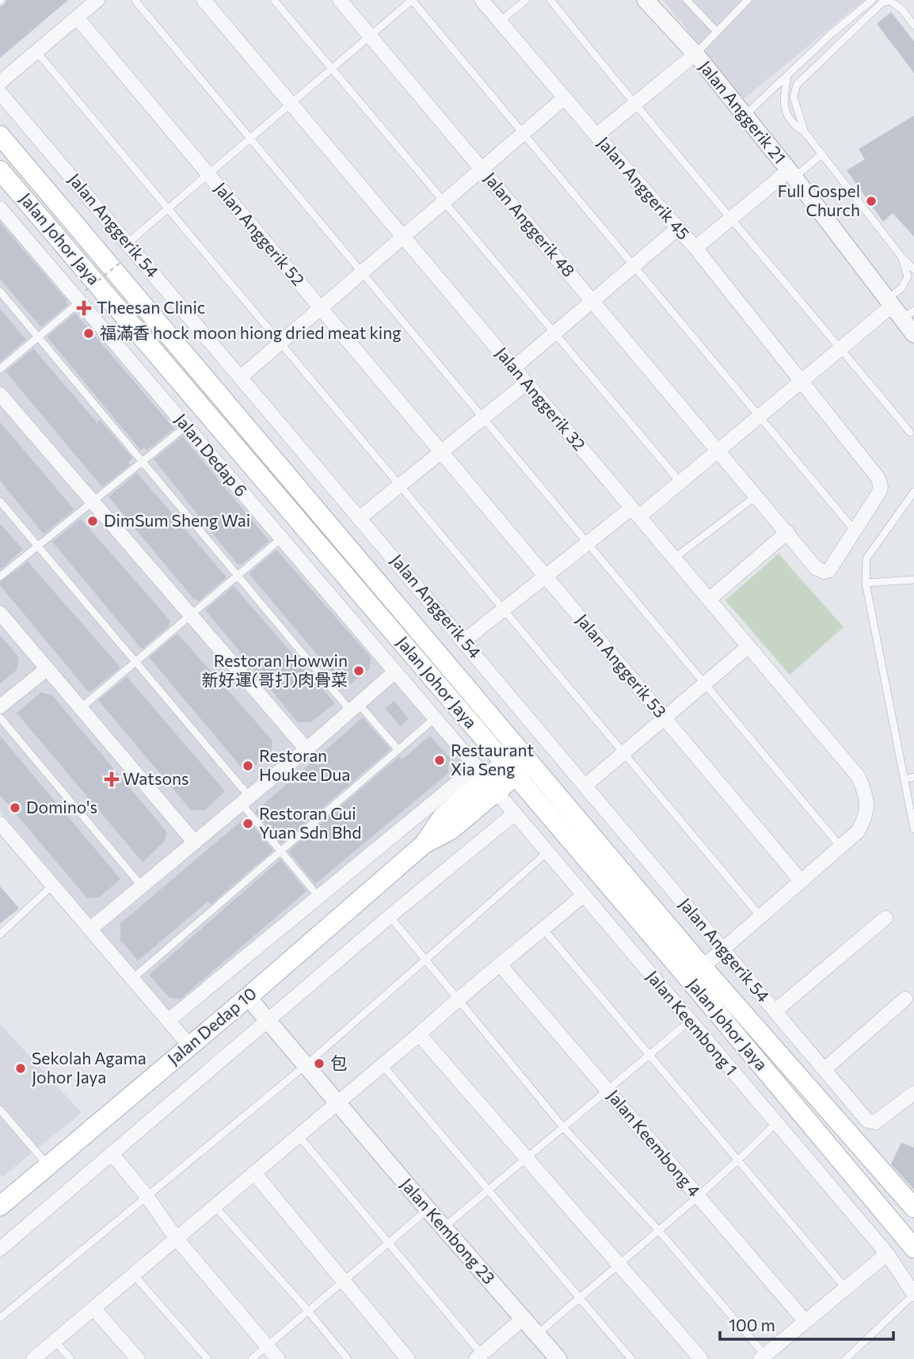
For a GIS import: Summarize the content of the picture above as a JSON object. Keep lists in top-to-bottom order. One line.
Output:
{"streets":{"main road":["Jalan Johor Jaya","Jalan Dedap 10"],"street":["Jalan Anggerik 21","Jalan Anggerik 45","Jalan Anggerik 48","Jalan Anggerik 54","Jalan Anggerik 52","Jalan Anggerik 32","Jalan Dedap 6","Jalan Anggerik 53","Jalan Keembong 1","Jalan Keembong 4","Jalan Kembong 23"]},"crossings":[["Jalan Anggerik 45","Jalan Anggerik 48"],["Jalan Anggerik 52","Jalan Anggerik 53"],["Jalan Johor Jaya","Jalan Dedap 10"],["Jalan Dedap 6","Jalan Keembong 1"],["Jalan Dedap 6","Jalan Dedap 10"],["Jalan Keembong 1","Jalan Dedap 10"],["Jalan Dedap 10","Jalan Kembong 23"]],"places":{"other":["Full Gospel Church","福滿香 hock moon hiong dried meat king","DimSum Sheng Wai","Restoran Howwin 新好運(哥打)肉骨菜","Restaurant Xia Seng","Restoran Houkee Dua","Domino's","Restoran Gui Yuan Sdn Bhd","包","Sekolah Agama Johor Jaya"],"health":["Theesan Clinic","Watsons"]},"scale_bar":"100 m"}
